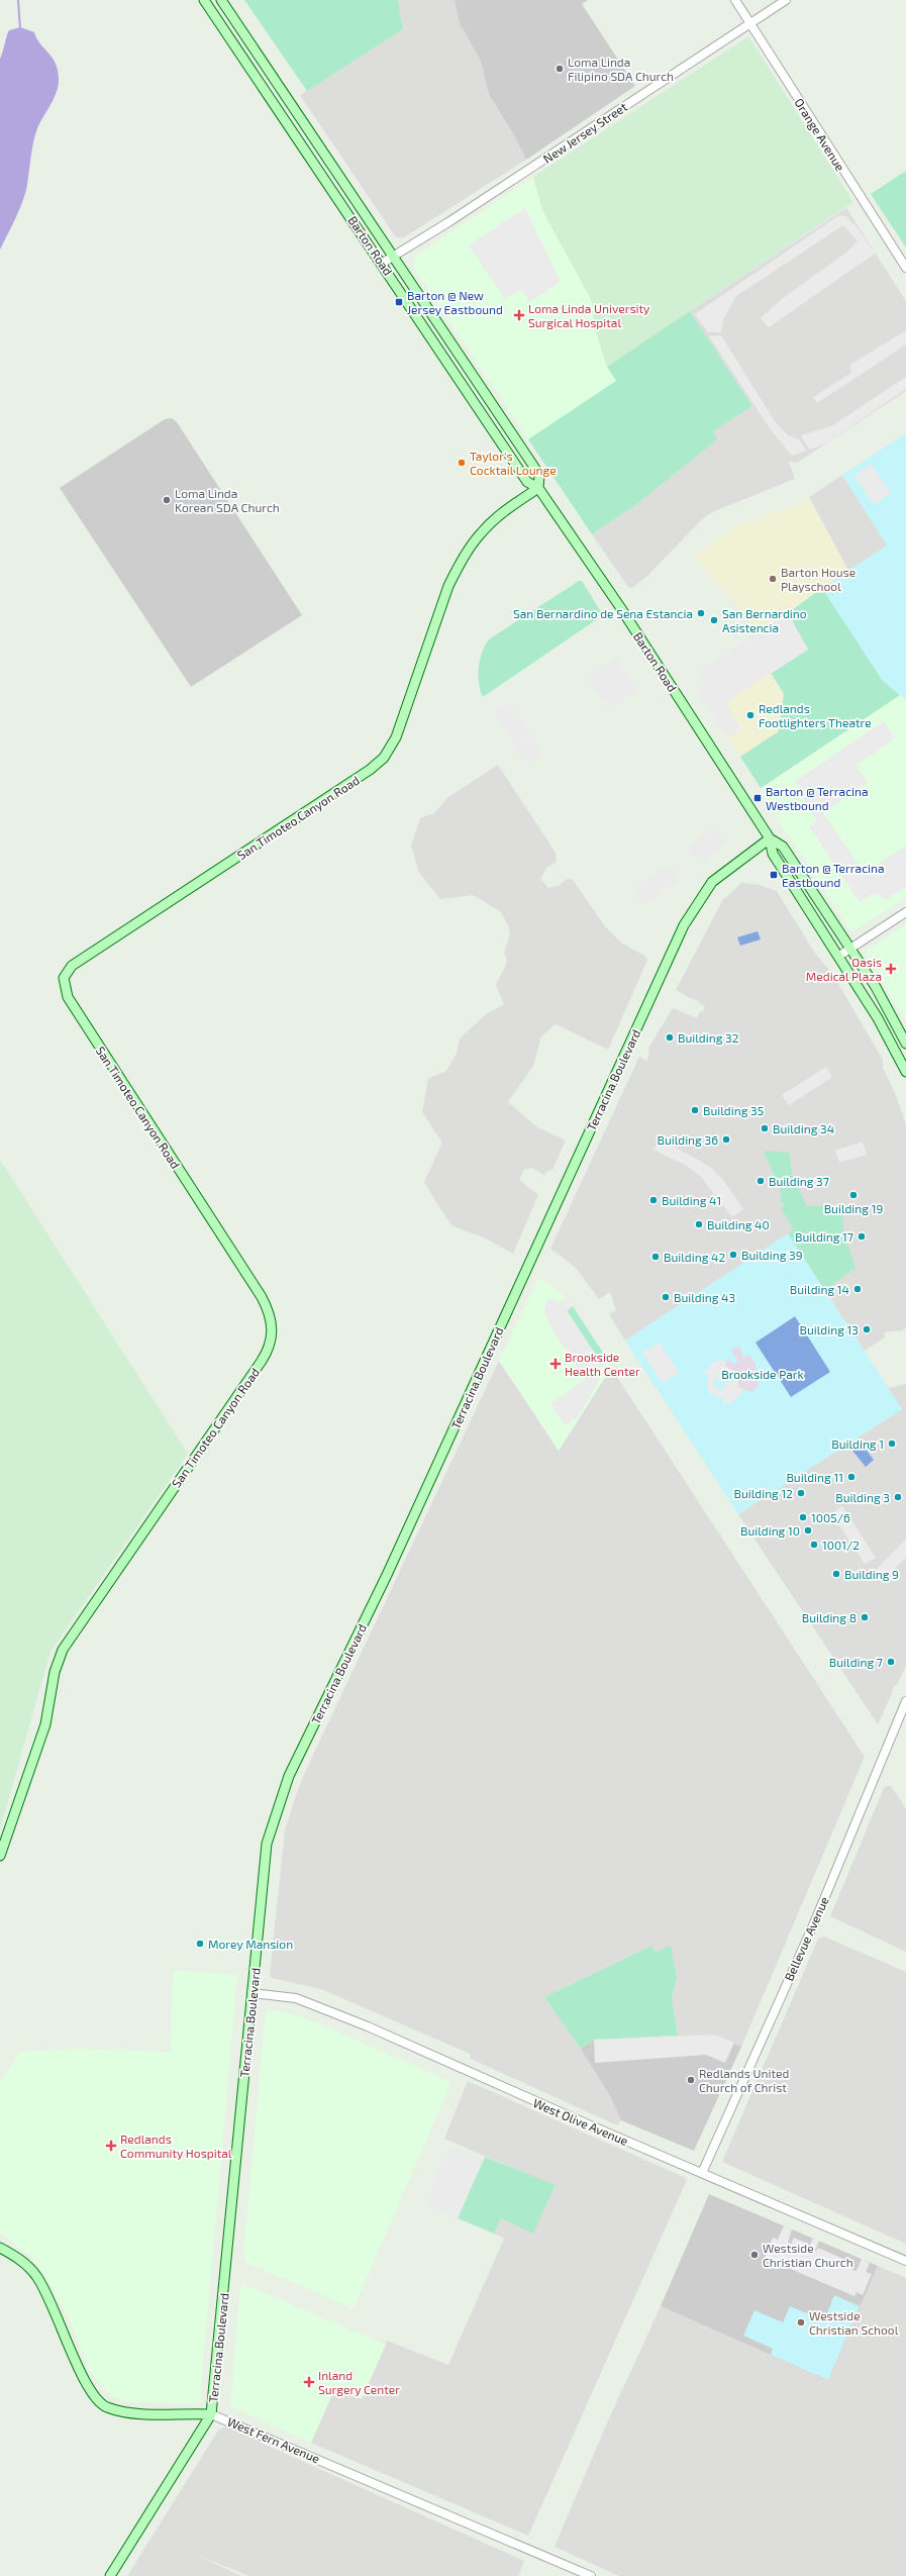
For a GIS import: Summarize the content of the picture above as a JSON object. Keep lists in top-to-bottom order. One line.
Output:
{"streets":{"main road":["Barton Road","San Timoteo Canyon Road","Terracina Boulevard","West Fern Avenue"],"street":["New Jersey Street","Orange Avenue","Bellevue Avenue","West Olive Avenue"]},"crossings":[["New Jersey Street","Orange Avenue"],["New Jersey Street","Barton Road"],["Barton Road","San Timoteo Canyon Road"],["Barton Road","Terracina Boulevard"],["Terracina Boulevard","West Olive Avenue"],["Terracina Boulevard","West Fern Avenue"],["Bellevue Avenue","West Olive Avenue"]],"parks":["Brookside Park"],"places":{"other":["Loma Linda Filipino SDA Church","Taylor's Cocktail Lounge","Loma Linda Korean SDA Church","Barton House Playschool","San Bernardino de Sena Estancia","San Bernardino Asistencia","Redlands Footlighters Theatre","Building 32","Building 35","Building 34","Building 36","Building 37","Building 19","Building 41","Building 40","Building 17","Building 39","Building 42","Building 14","Building 43","Building 13","Building 1","Building 11","Building 12","Building 3","1005/6","Building 10","1001/2","Building 9","Building 8","Building 7","Morey Mansion","Redlands United Church of Christ","Westside Christian Church","Westside Christian School"],"transit":["Barton @ New Jersey Eastbound","Barton @ Terracina Westbound","Barton @ Terracina Eastbound"],"health":["Loma Linda University Surgical Hospital","Oasis Medical Plaza","Brookside Health Center","Redlands Community Hospital","Inland Surgery Center"]}}
